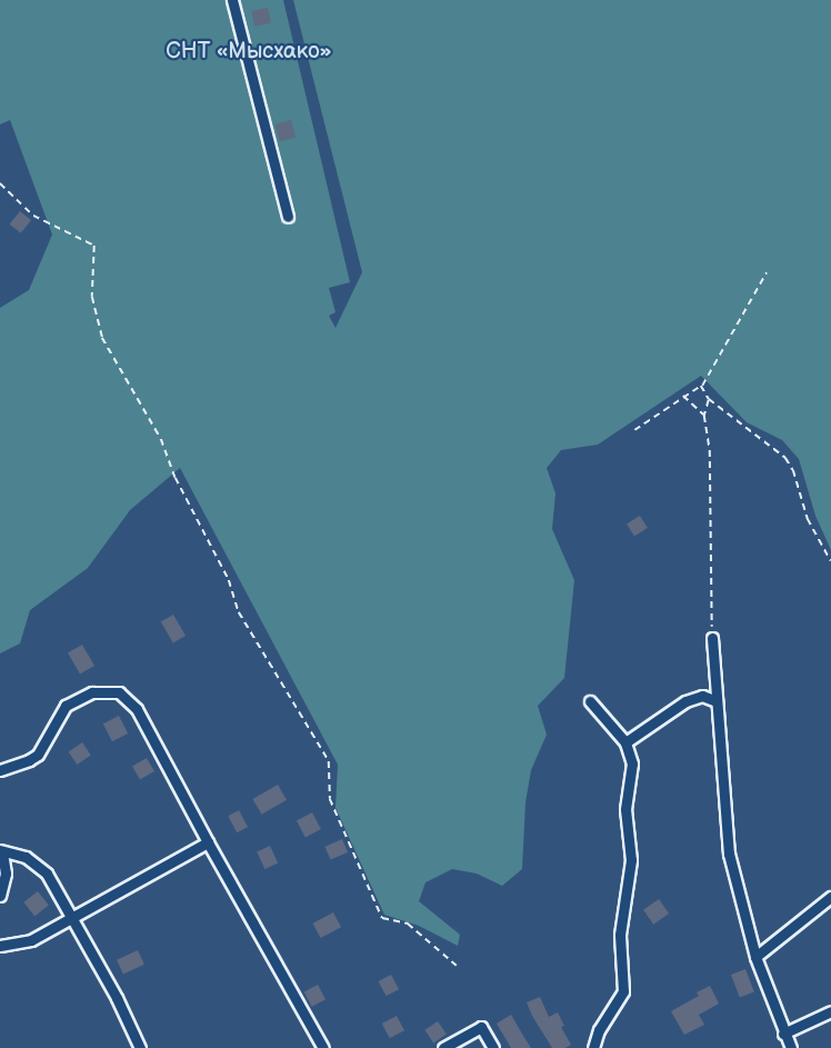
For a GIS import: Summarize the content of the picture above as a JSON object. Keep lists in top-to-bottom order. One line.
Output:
{"parks":["СНТ «Мысхако»"]}
